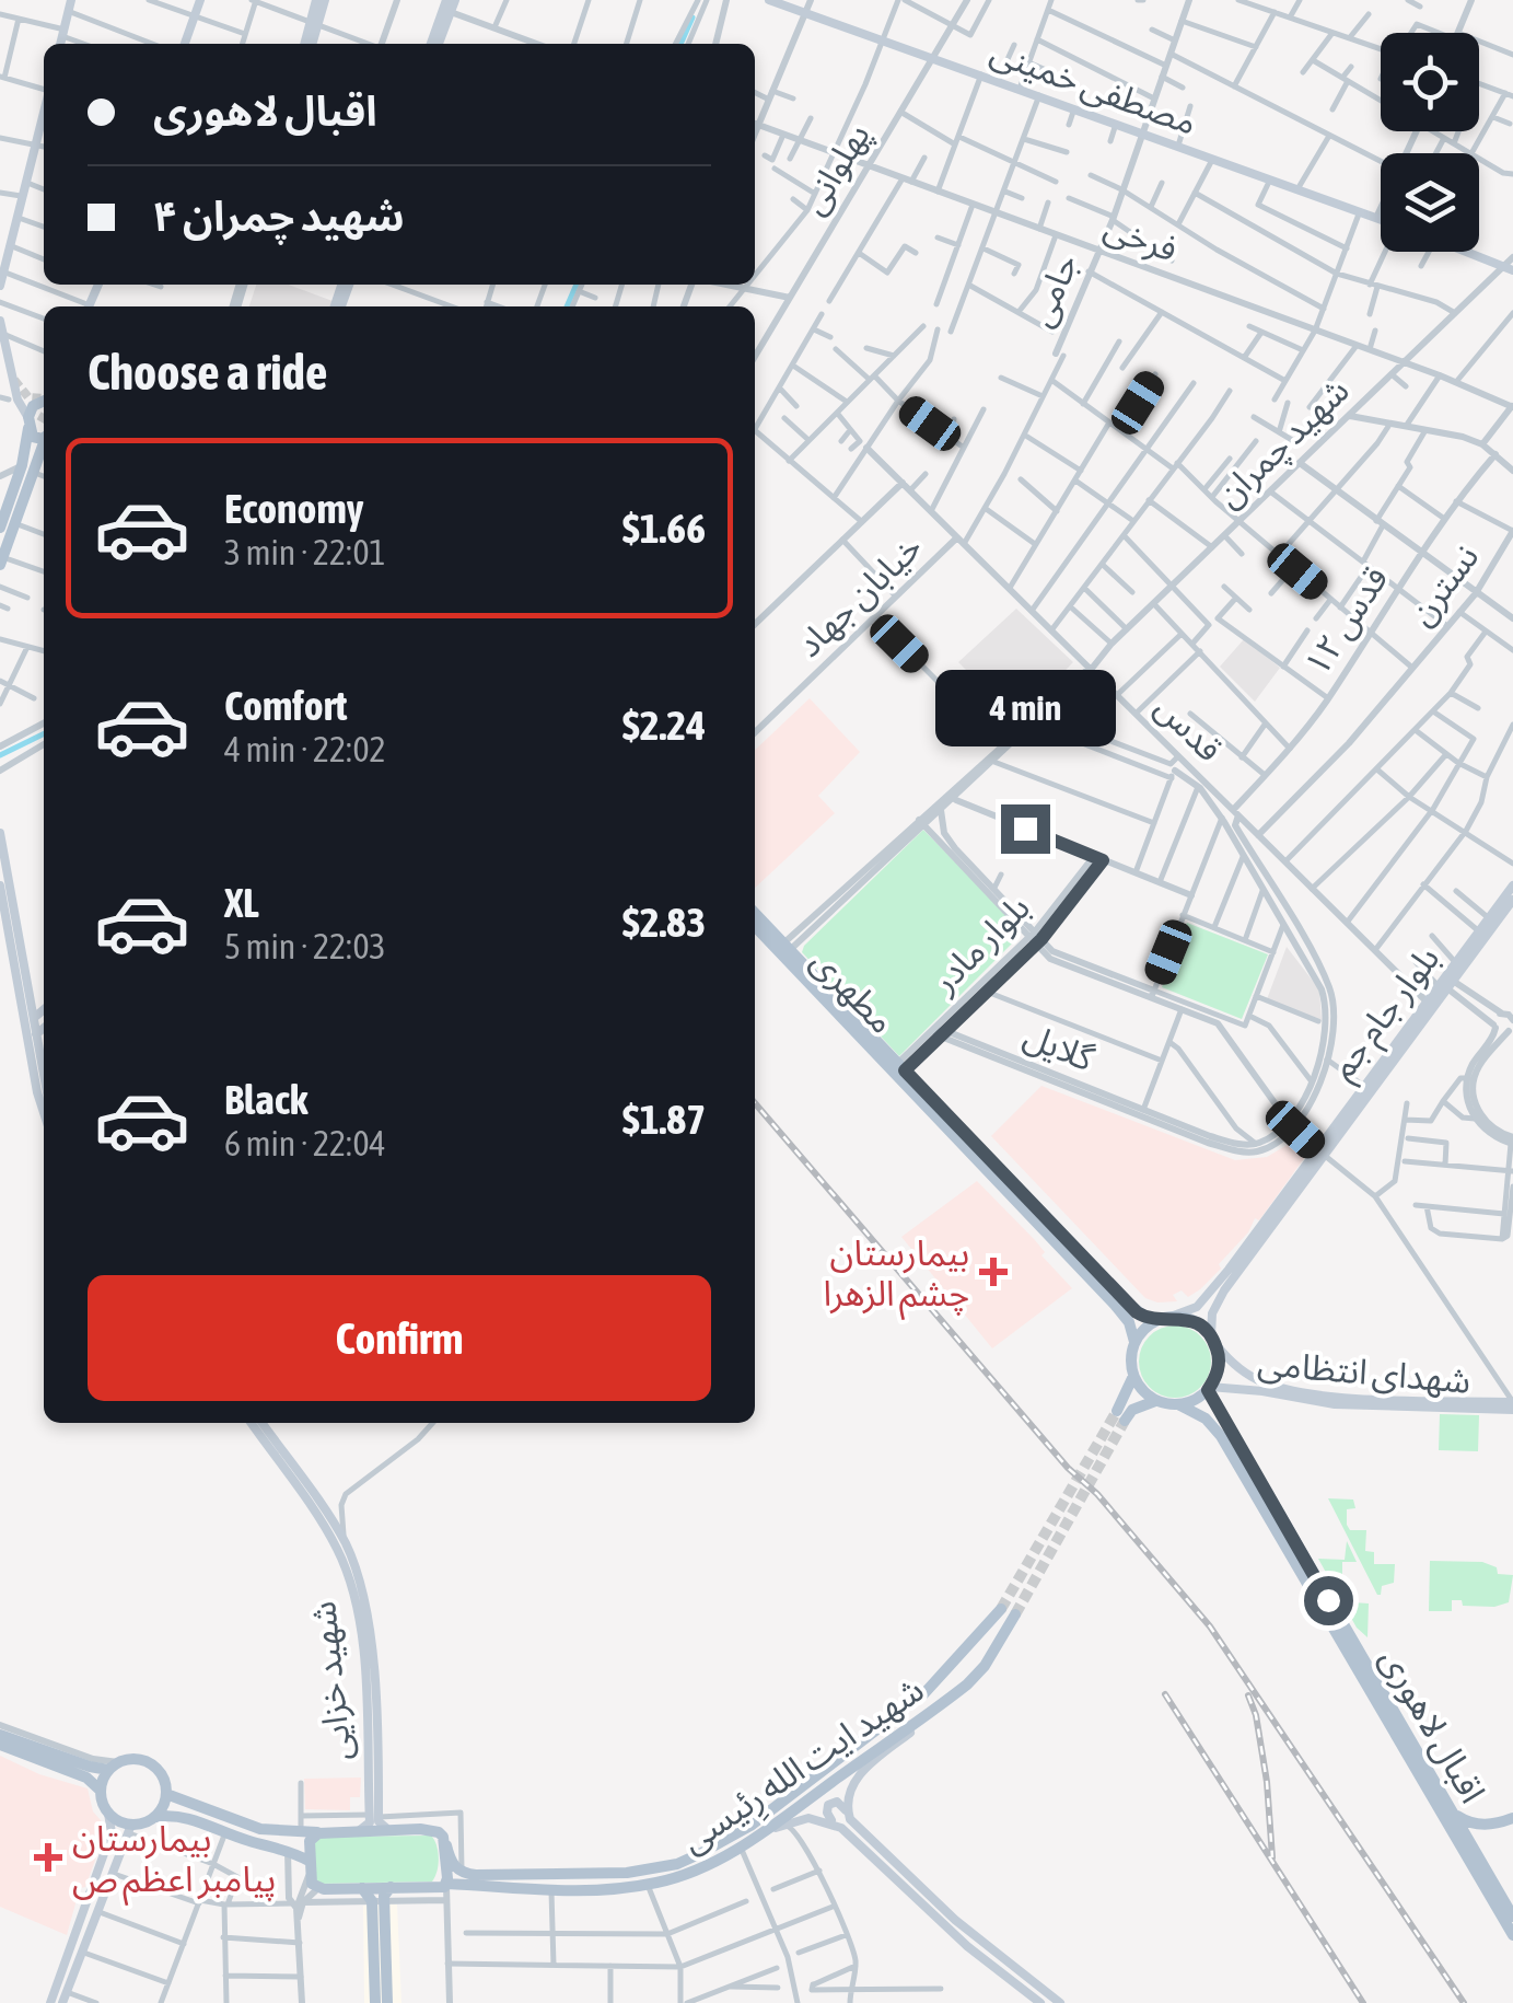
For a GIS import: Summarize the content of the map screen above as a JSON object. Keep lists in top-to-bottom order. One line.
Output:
{"streets":{"main road":["مصطفی خمینی","مطهری","بلوار جام جم","شهدای انتظامی","شهید خزایی","اقبال لاهوری","شهید ایت الله رِئیسی"],"street":["پهلوانی","فرخی","جامی","شهید چمران","نسترن","خیابان جهاد","قدس ۱۲","قدس","بلوار مادر","گلایل"]},"crossings":[["مصطفی خمینی","پهلوانی"],["مصطفی خمینی","جامی"],["پهلوانی","فرخی"],["فرخی","جامی"],["فرخی","شهید چمران"],["شهید چمران","قدس"],["نسترن","قدس"],["خیابان جهاد","قدس"],["قدس ۱۲","قدس"],["قدس","بلوار جام جم"],["بلوار مادر","مطهری"],["بلوار مادر","گلایل"],["مطهری","بلوار جام جم"],["مطهری","شهدای انتظامی"],["مطهری","اقبال لاهوری"],["بلوار جام جم","شهدای انتظامی"],["بلوار جام جم","اقبال لاهوری"],["شهدای انتظامی","اقبال لاهوری"]],"places":{"health":["بیمارستان چشم الزهرا","بیمارستان پیامبر اعظم ص"]},"page":{"banner":["اقبال لاهوری","شهید چمران ۴"],"heading":"Choose a ride","list":[{"name":"Economy","note":"3 min · 22:01","value":"$1.66"},{"name":"Comfort","note":"4 min · 22:02","value":"$2.24"},{"name":"XL","note":"5 min · 22:03","value":"$2.83"},{"name":"Black","note":"6 min · 22:04","value":"$1.87"}],"bubble":"4 min","buttons":"Confirm"}}
